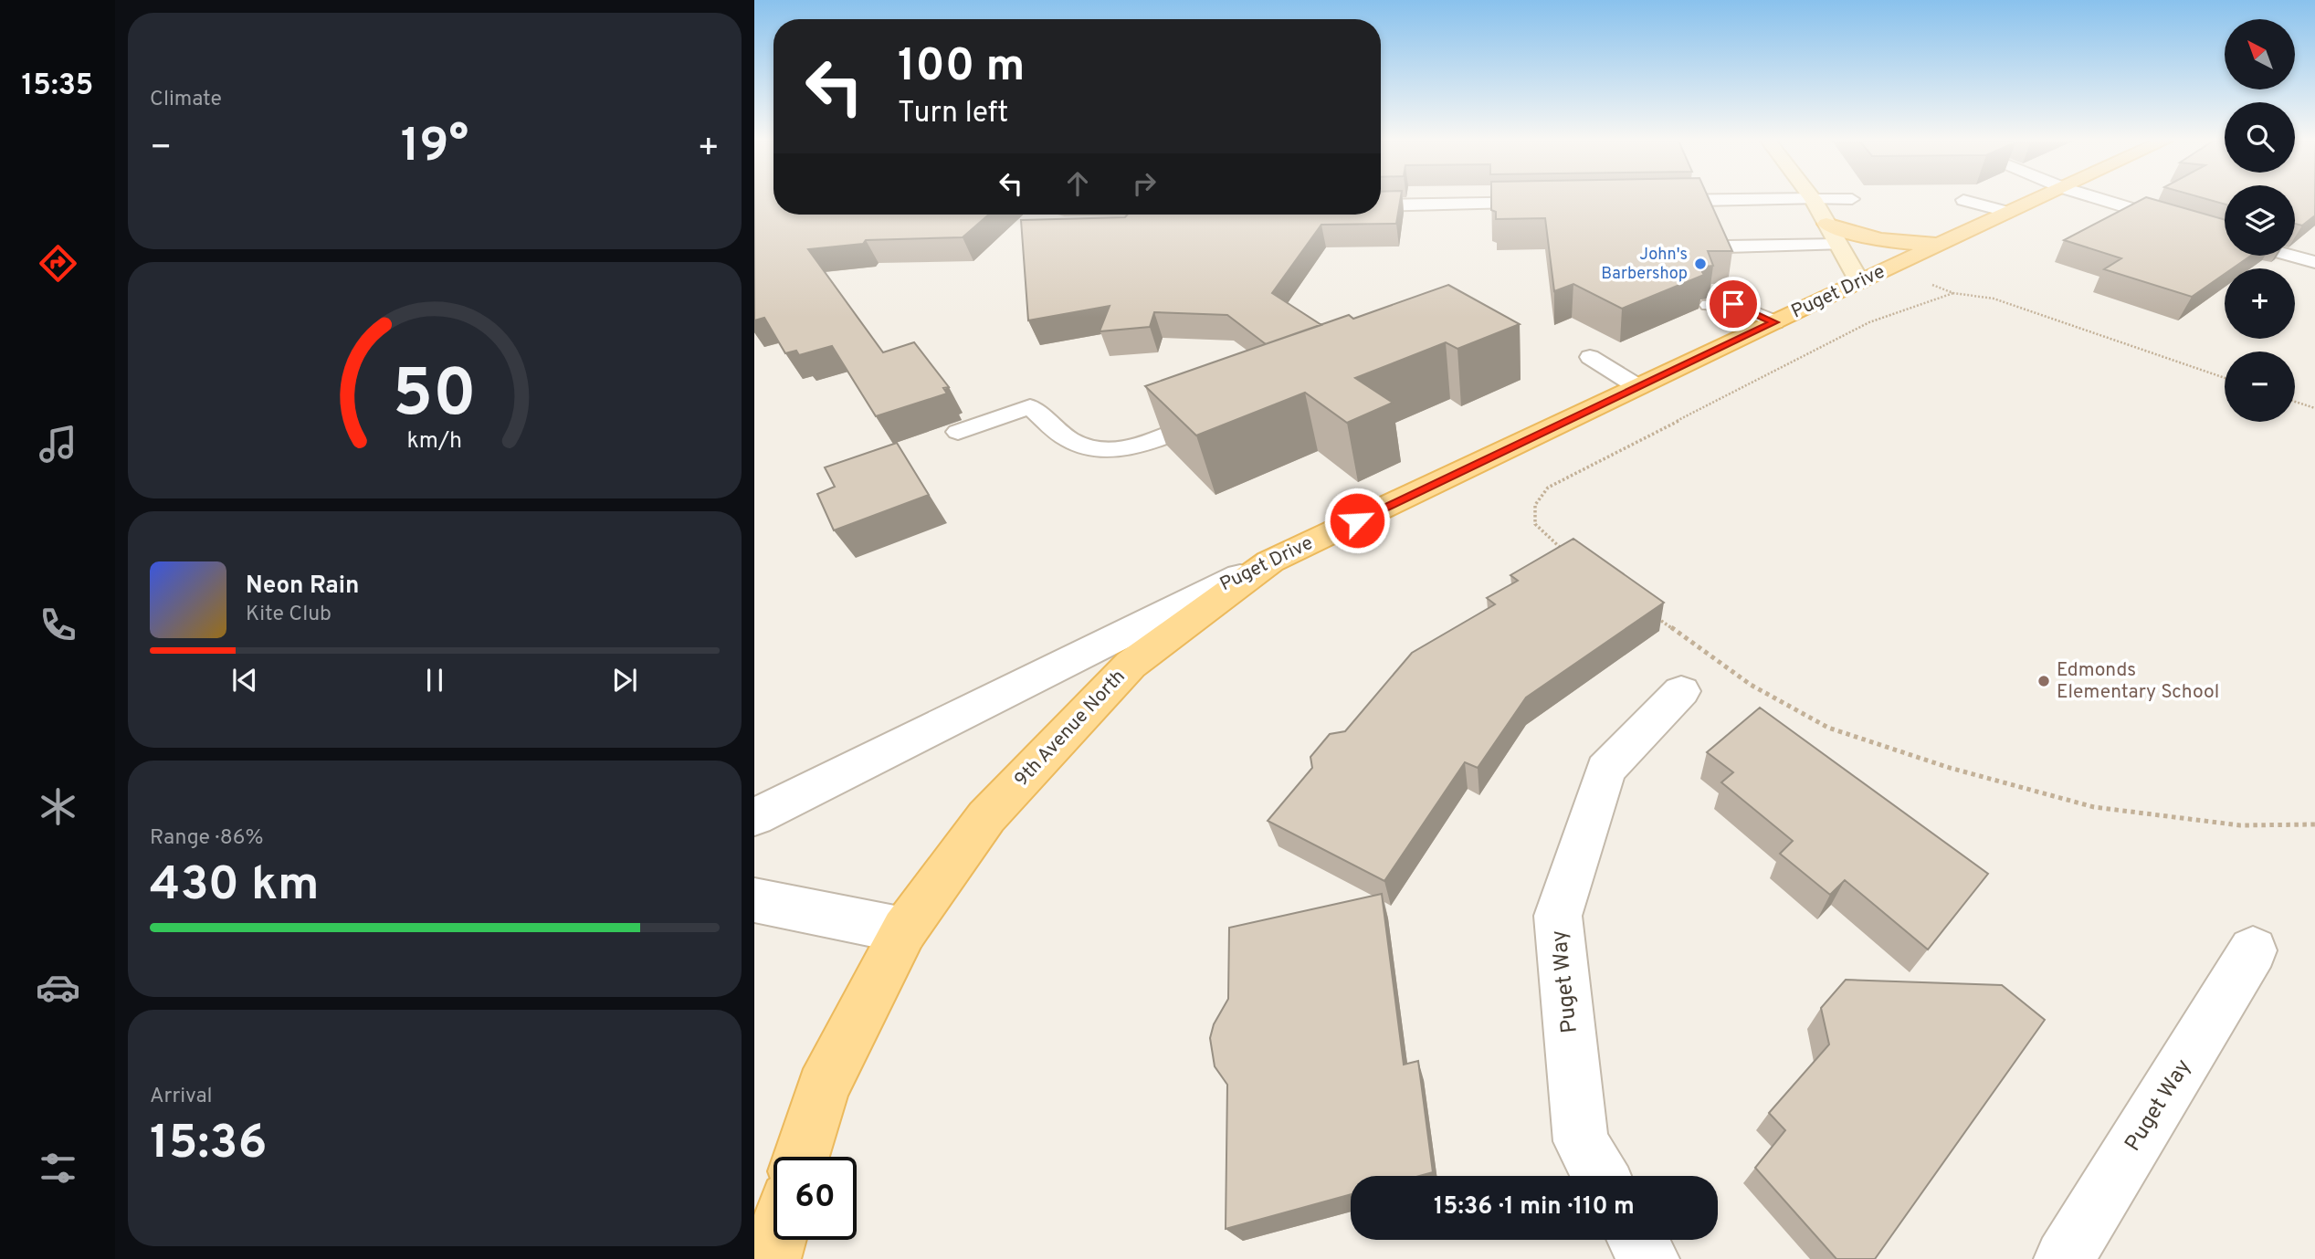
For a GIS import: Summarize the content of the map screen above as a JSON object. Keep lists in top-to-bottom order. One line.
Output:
{"streets":{"main road":["Puget Drive","9th Avenue North"],"street":["Puget Way"]},"crossings":[["Puget Drive","9th Avenue North"]],"places":["John's Barbershop","Edmonds Elementary School"],"north":"top left","page":{"tabs":"15:35","tile":["Climate",["Range · 86%","430 km"],["Arrival","15:36"]],"map_buttons":["+","−"],"turn":["100 m","Turn left"],"heat":["−","19°","+"],"song":["Neon Rain","Kite Club"],"limit":"60","trip":"15:36 · 1 min · 110 m","gauge":["50","km/h"]}}
